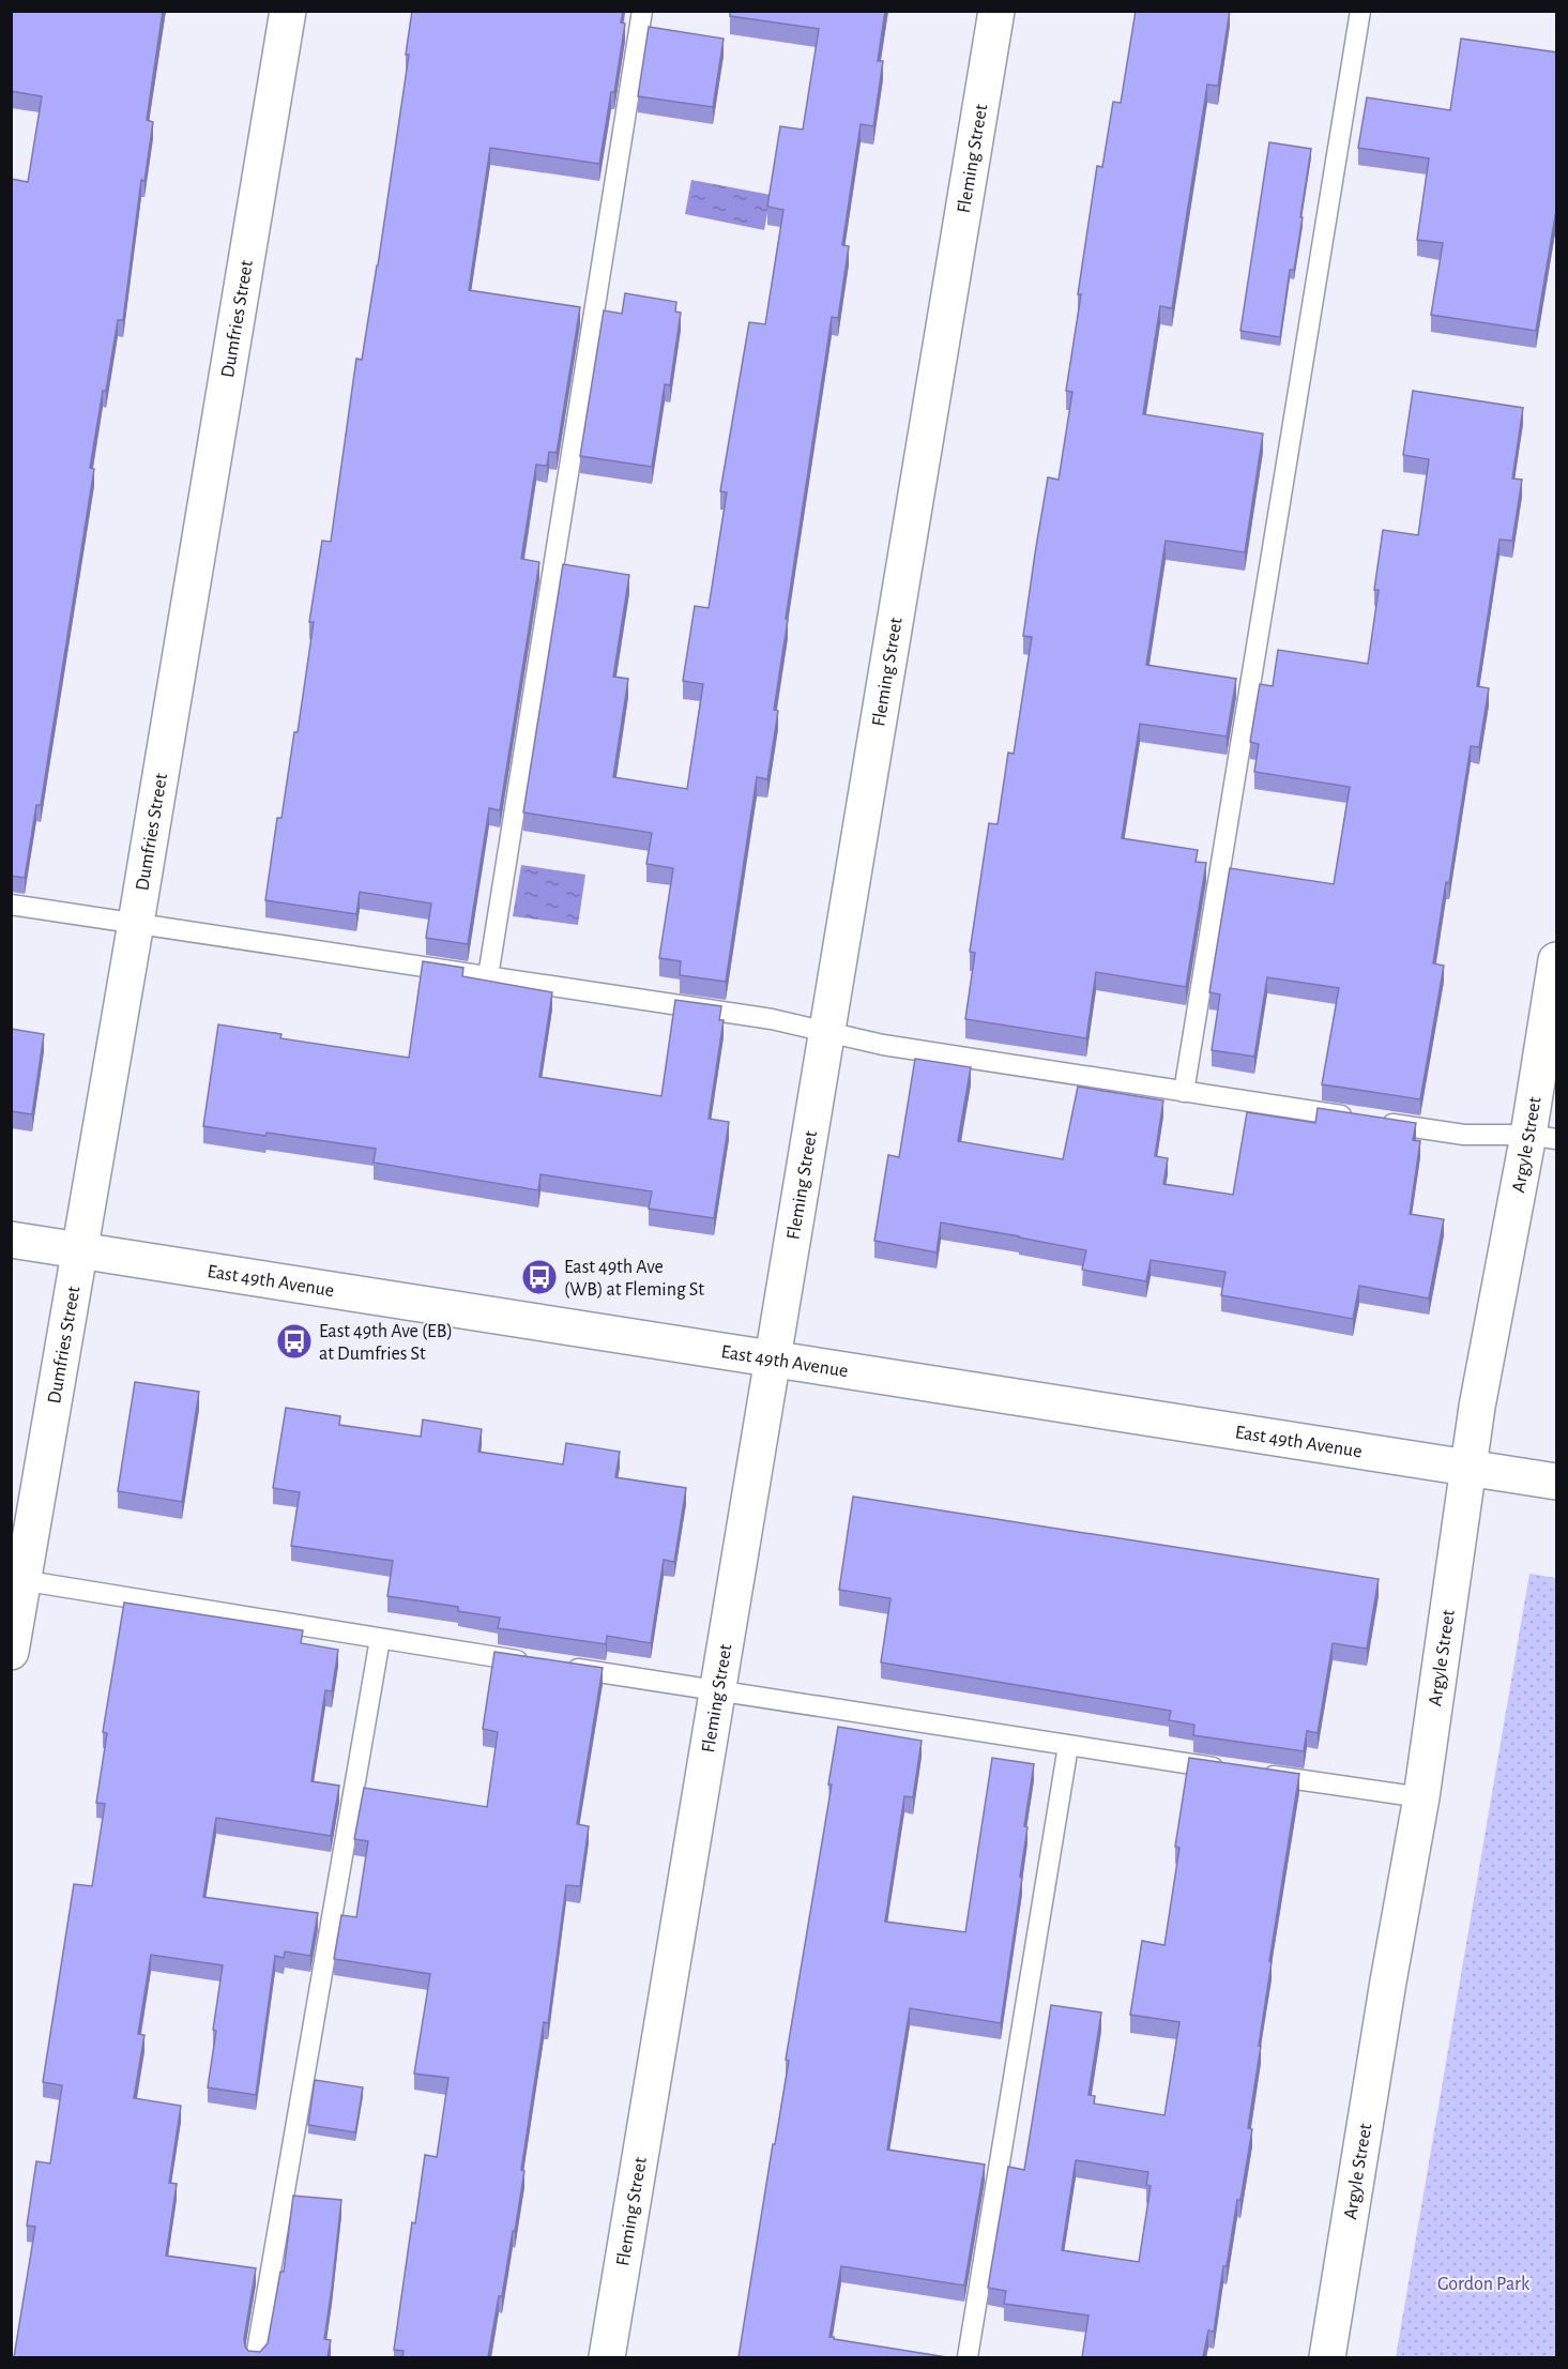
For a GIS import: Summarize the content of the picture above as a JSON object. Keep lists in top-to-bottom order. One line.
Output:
{"streets":{"street":["Fleming Street","Dumfries Street","Argyle Street","East 49th Avenue"]},"crossings":[["Fleming Street","East 49th Avenue"],["Dumfries Street","East 49th Avenue"],["Argyle Street","East 49th Avenue"]],"parks":["Gordon Park"],"places":{"bus stop":["East 49th Ave (WB) at Fleming St","East 49th Ave (EB) at Dumfries St"]}}
